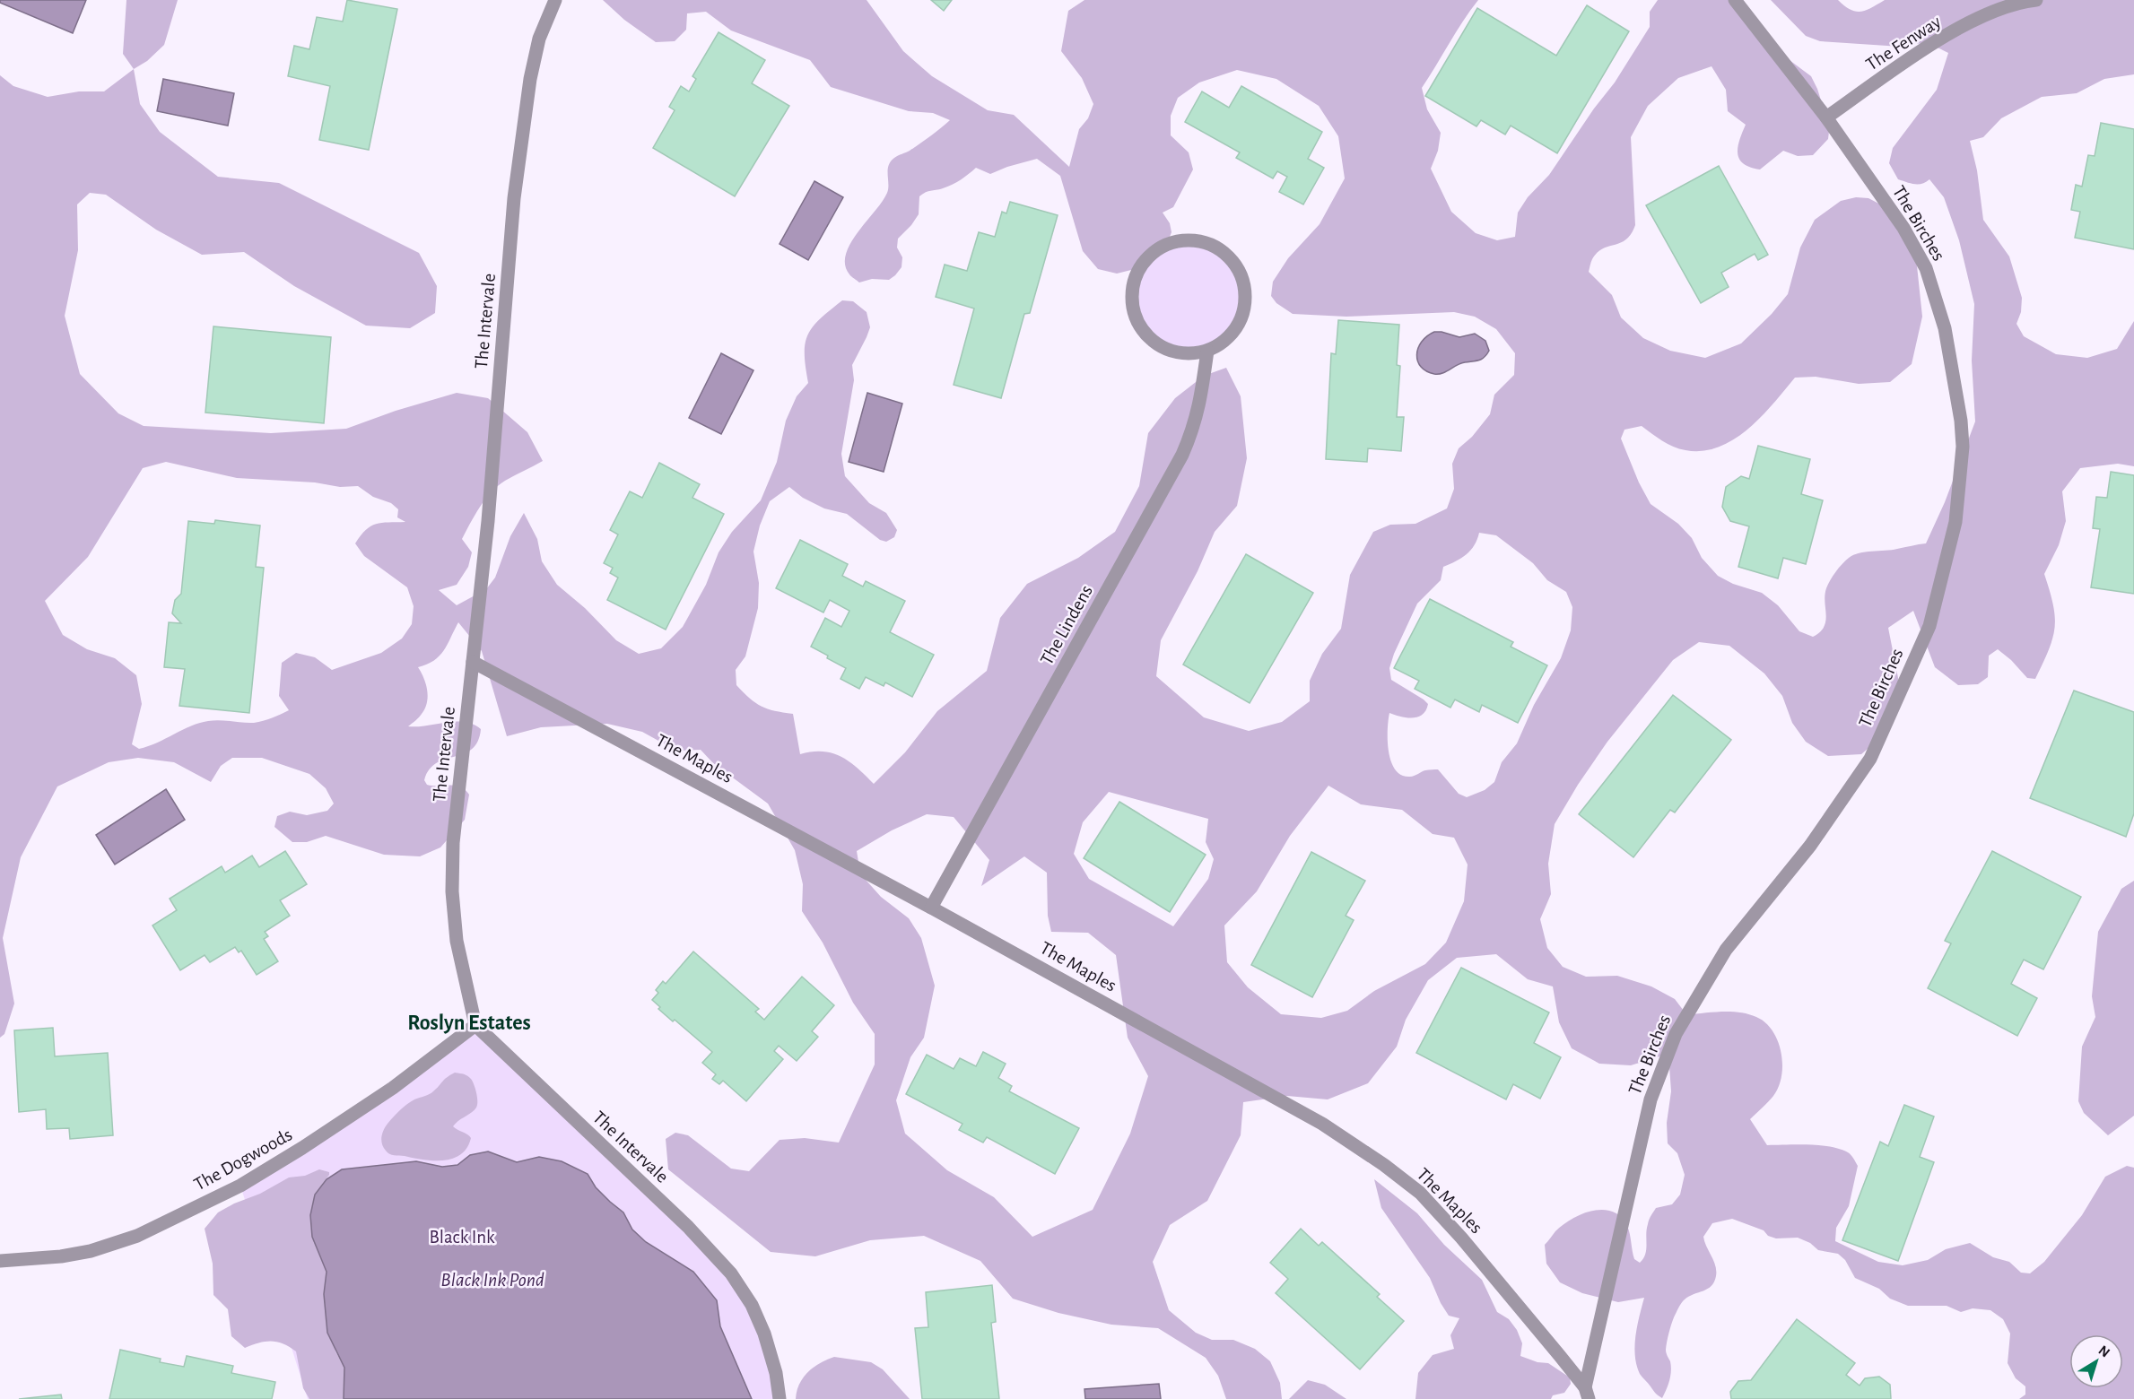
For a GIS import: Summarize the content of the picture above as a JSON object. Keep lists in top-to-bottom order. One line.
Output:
{"streets":{"street":["The Fenway","The Birches","The Intervale","The Lindens","The Maples","The Dogwoods"]},"crossings":[["The Fenway","The Birches"],["The Birches","The Maples"],["The Intervale","The Maples"],["The Intervale","The Dogwoods"],["The Lindens","The Maples"]],"districts":["Roslyn Estates"],"water":["Black Ink Pond"],"parks":["Black Ink"],"north":"top right"}
